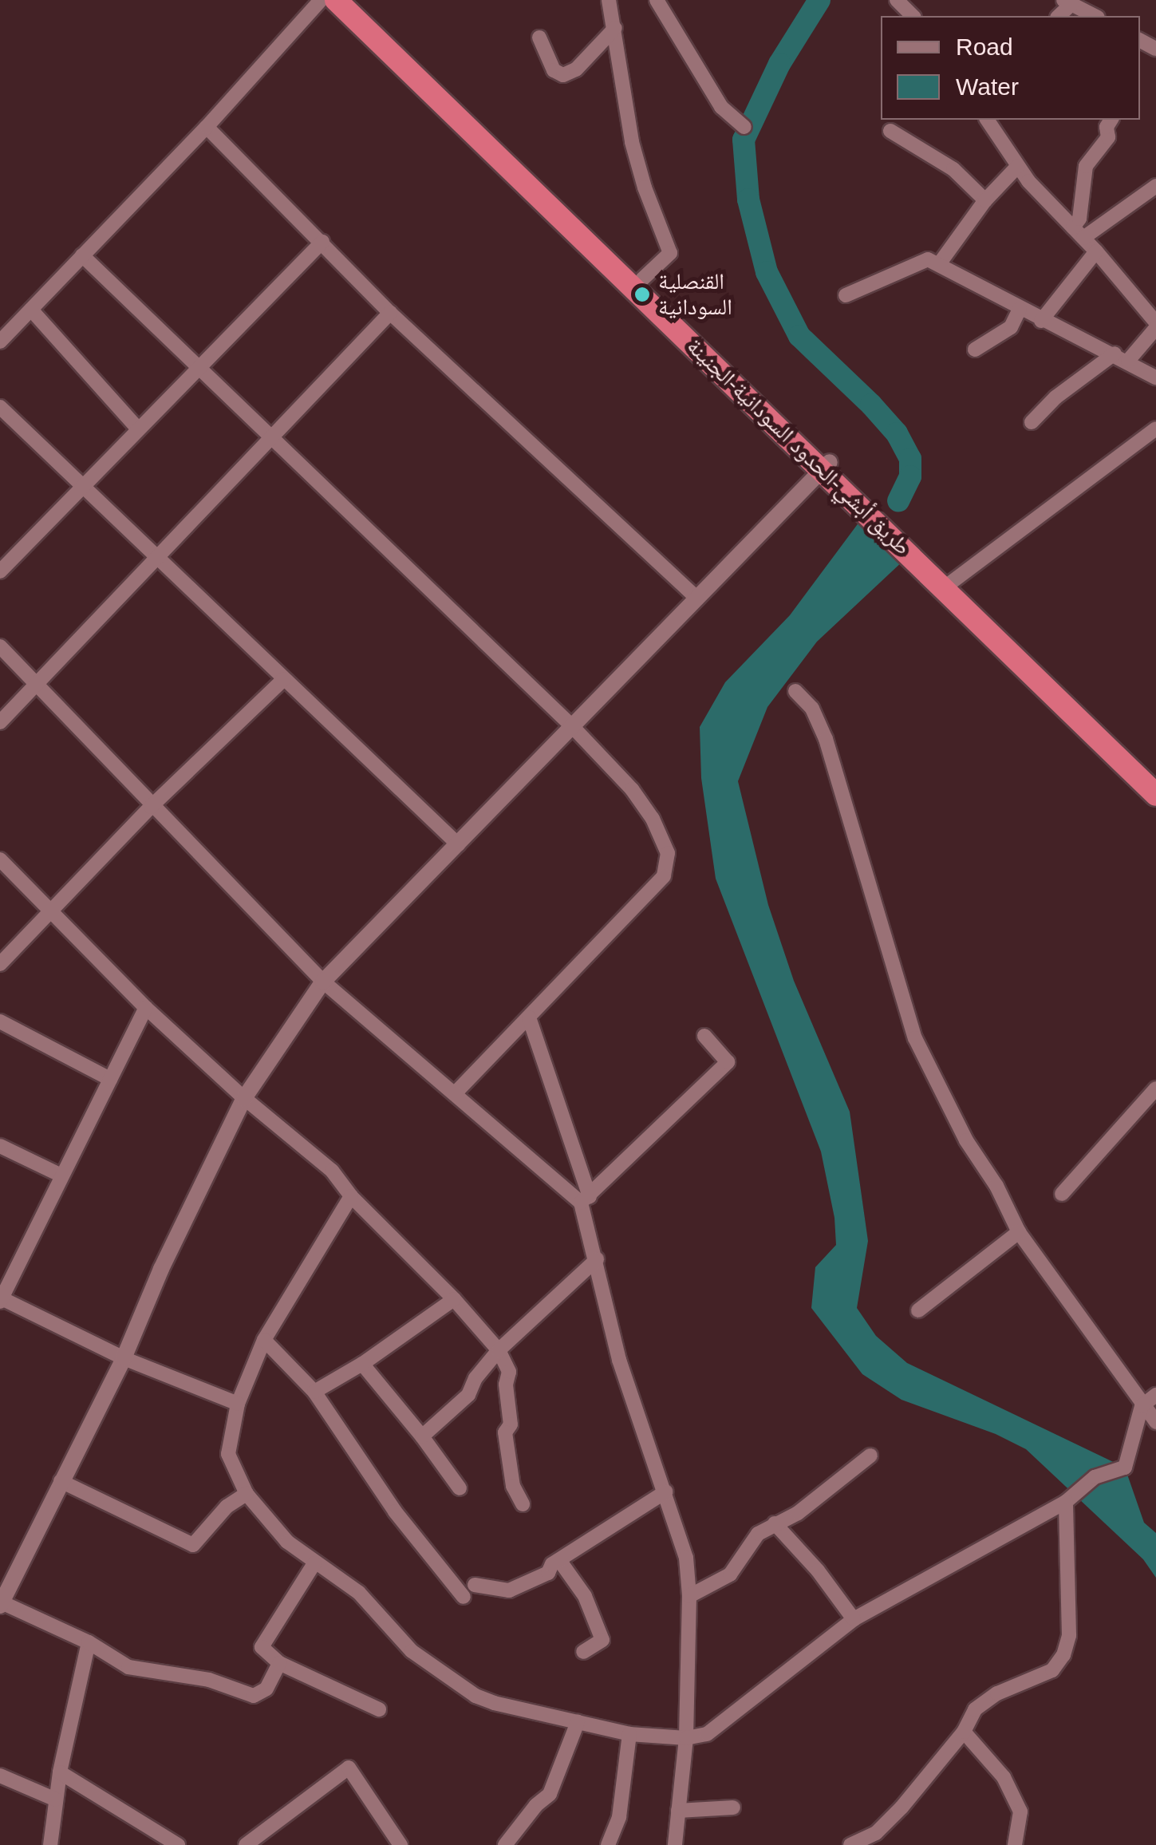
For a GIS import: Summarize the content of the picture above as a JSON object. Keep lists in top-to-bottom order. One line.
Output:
{"streets":{"highway":["طريق أبشي-الحدود السودانية-الجنينة"]},"places":["القنصلية السودانية"],"legend":["Road","Water"]}
